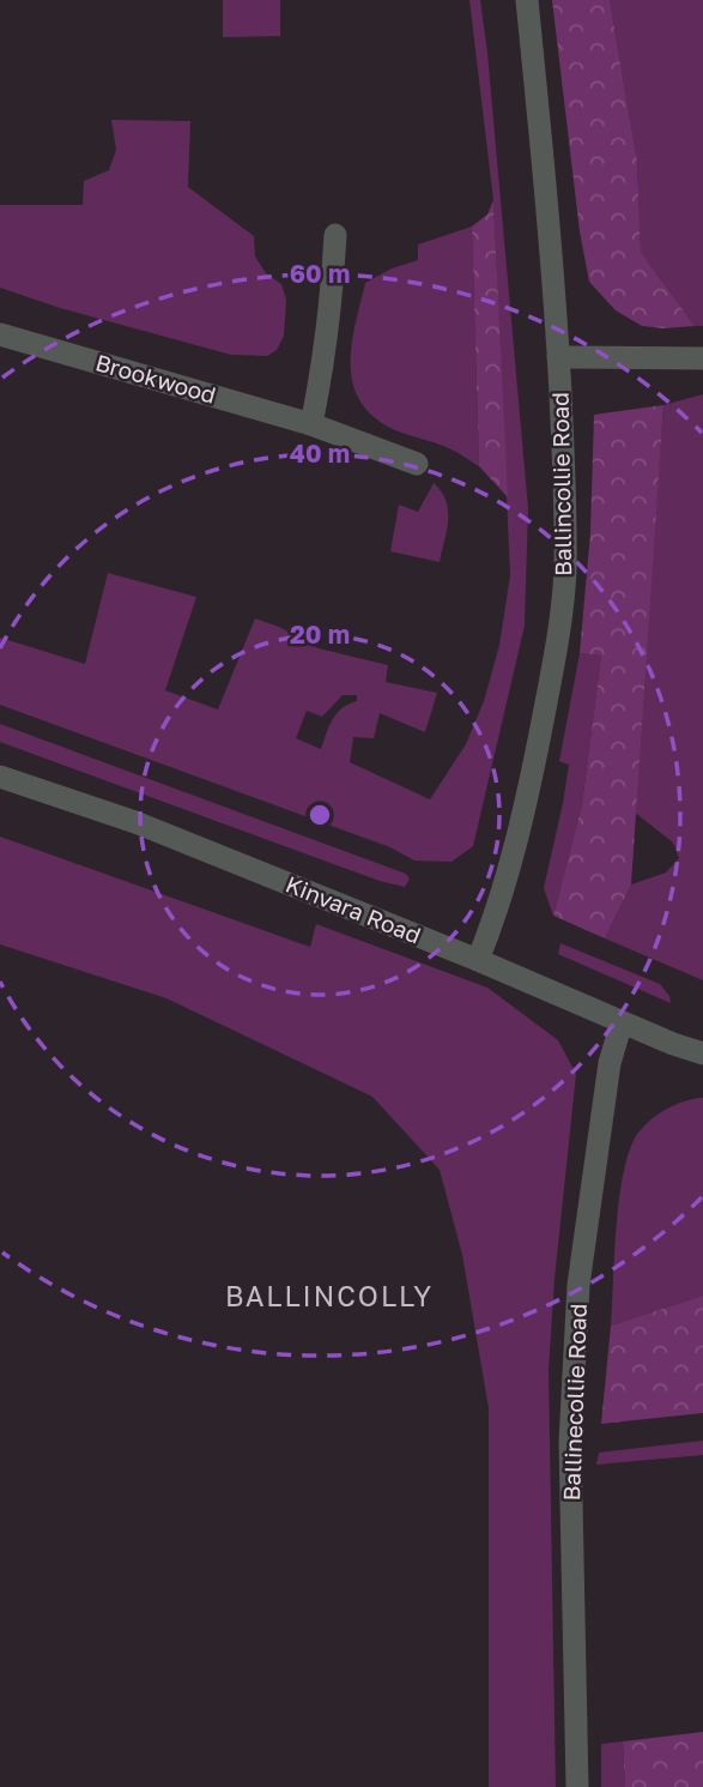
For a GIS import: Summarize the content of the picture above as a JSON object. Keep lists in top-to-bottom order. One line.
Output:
{"streets":{"street":["Brookwood","Ballincollie Road","Kinvara Road","Ballinecollie Road"]},"crossings":[["Ballincollie Road","Kinvara Road"],["Kinvara Road","Ballinecollie Road"]],"districts":["BALLINCOLLY"],"rings":["60 m","40 m","20 m"]}
